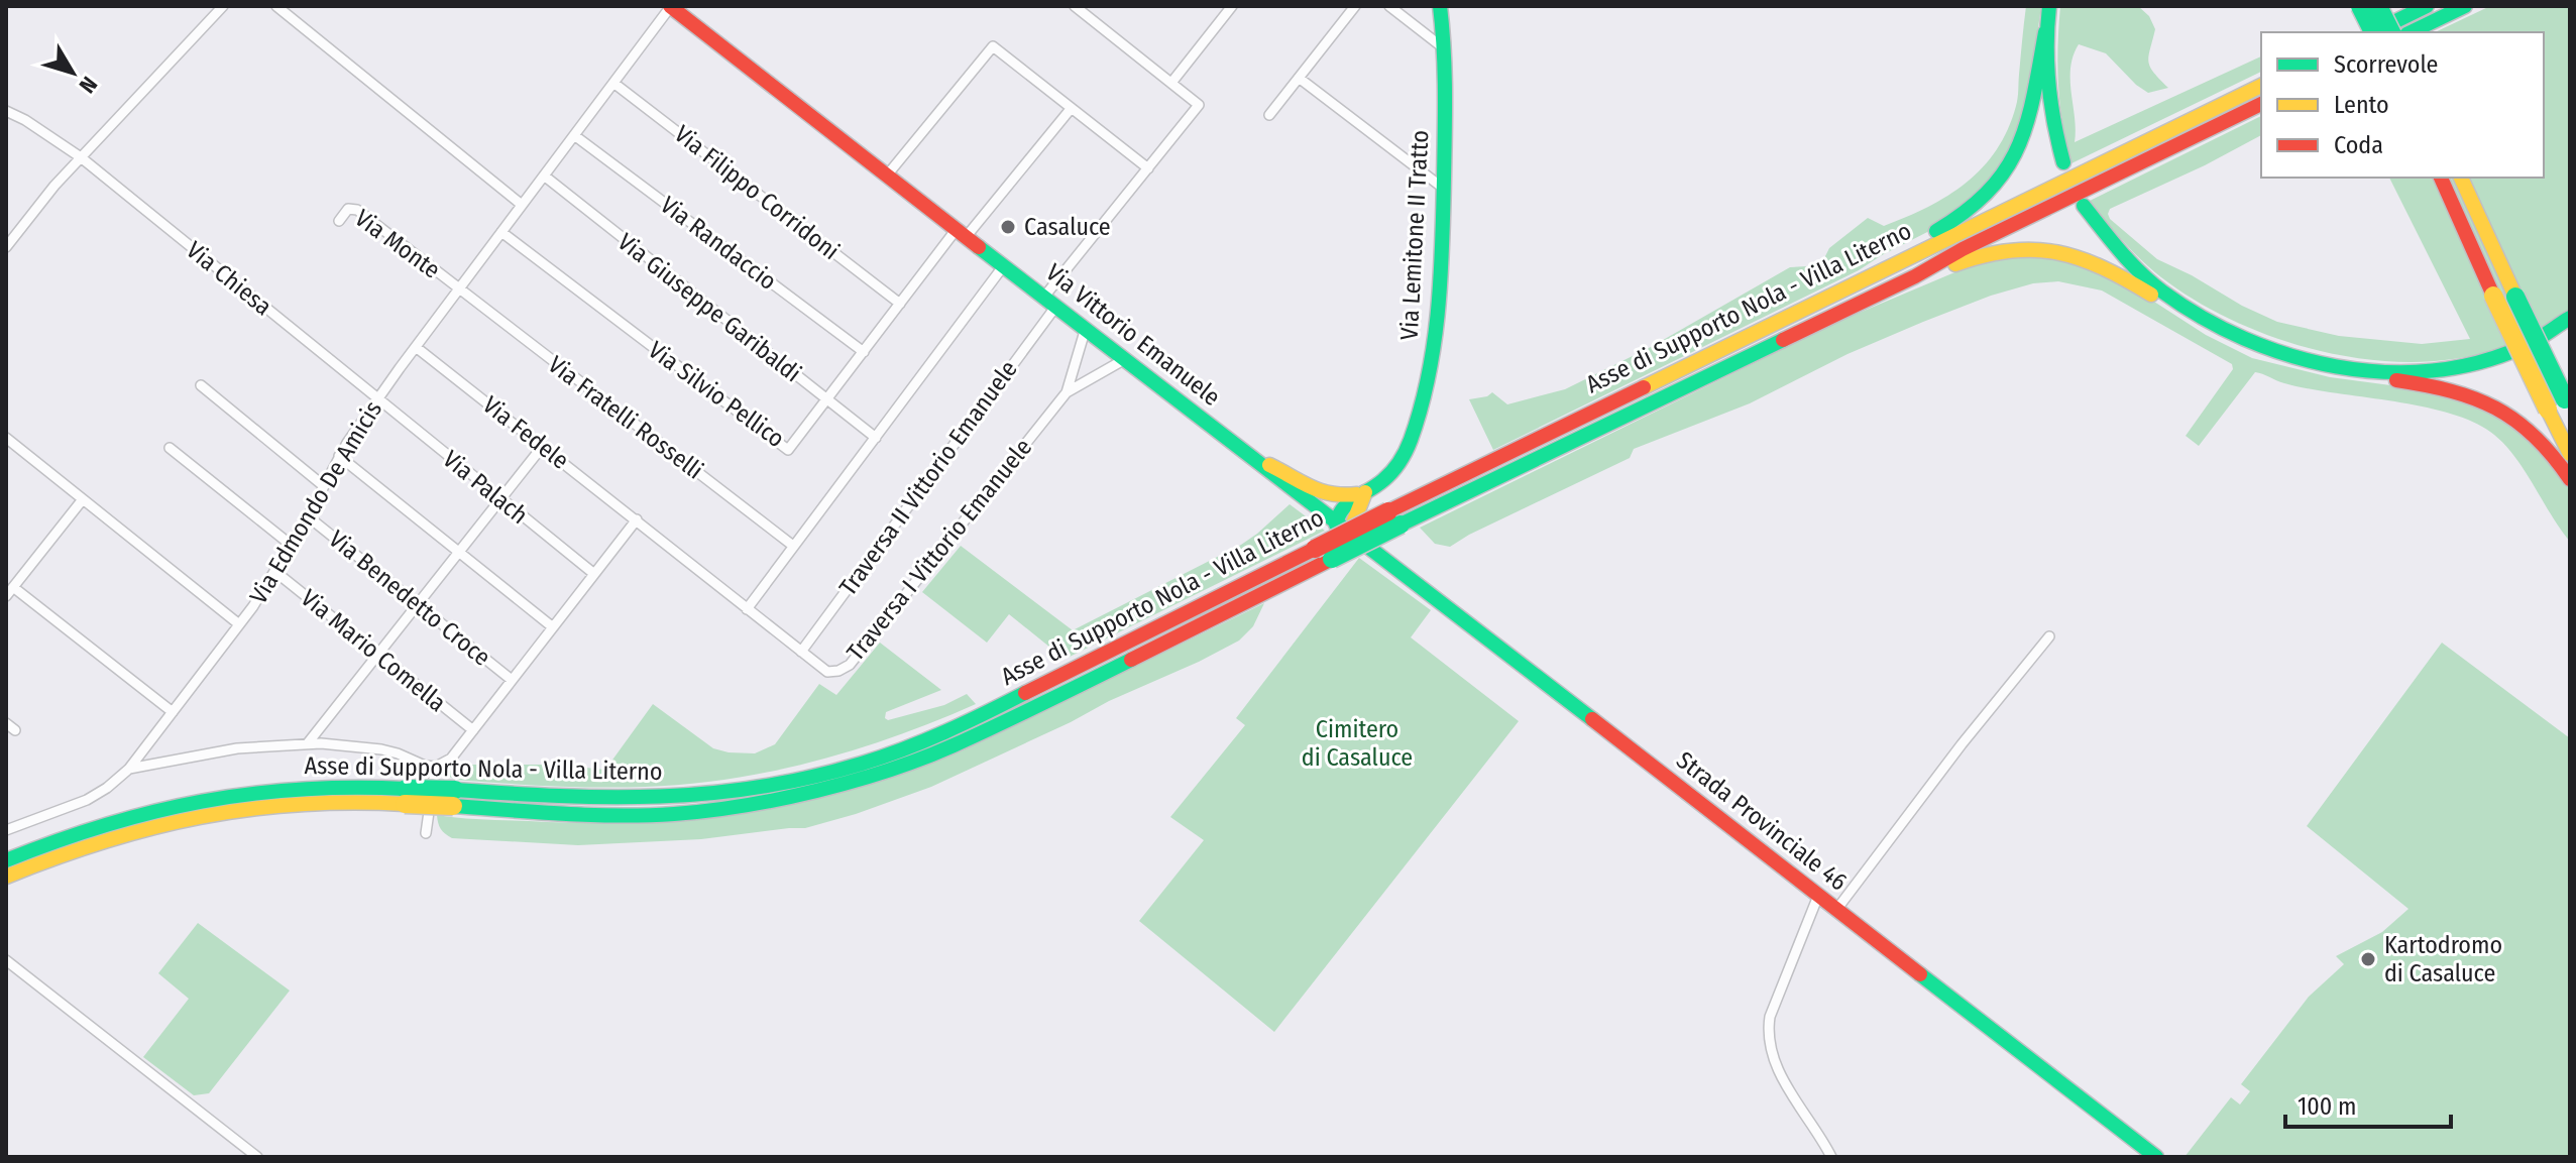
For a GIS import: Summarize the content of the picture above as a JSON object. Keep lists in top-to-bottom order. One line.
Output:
{"streets":{"main road":["Via Lemitone II Tratto","Asse di Supporto Nola - Villa Literno","Via Vittorio Emanuele","Strada Provinciale 46"],"street":["Via Filippo Corridoni","Via Randaccio","Via Monte","Via Chiesa","Via Giuseppe Garibaldi","Via Silvio Pellico","Via Fratelli Rosselli","Via Fedele","Traversa II Vittorio Emanuele","Via Palach","Via Edmondo De Amicis","Traversa I Vittorio Emanuele","Via Benedetto Croce","Via Mario Comella"]},"crossings":[["Via Filippo Corridoni","Via Silvio Pellico"],["Via Filippo Corridoni","Via Edmondo De Amicis"],["Via Lemitone II Tratto","Via Vittorio Emanuele"],["Via Lemitone II Tratto","Strada Provinciale 46"],["Via Randaccio","Via Silvio Pellico"],["Via Randaccio","Via Edmondo De Amicis"],["Via Monte","Via Fratelli Rosselli"],["Via Monte","Via Edmondo De Amicis"],["Via Chiesa","Via Palach"],["Via Chiesa","Via Edmondo De Amicis"],["Via Giuseppe Garibaldi","Via Silvio Pellico"],["Via Giuseppe Garibaldi","Via Edmondo De Amicis"],["Via Vittorio Emanuele","Via Silvio Pellico"],["Via Vittorio Emanuele","Traversa II Vittorio Emanuele"],["Via Vittorio Emanuele","Via Edmondo De Amicis"],["Via Vittorio Emanuele","Traversa I Vittorio Emanuele"],["Via Vittorio Emanuele","Strada Provinciale 46"],["Via Silvio Pellico","Via Edmondo De Amicis"],["Via Fratelli Rosselli","Via Edmondo De Amicis"],["Via Fedele","Traversa II Vittorio Emanuele"],["Via Fedele","Via Edmondo De Amicis"],["Via Fedele","Traversa I Vittorio Emanuele"],["Traversa II Vittorio Emanuele","Traversa I Vittorio Emanuele"],["Via Palach","Via Edmondo De Amicis"],["Via Edmondo De Amicis","Via Benedetto Croce"],["Via Edmondo De Amicis","Via Mario Comella"]],"parks":["Cimitero di Casaluce"],"places":["Casaluce","Kartodromo di Casaluce"],"legend":["Scorrevole","Lento","Coda"],"scale_bar":"100 m","north":"bottom right"}
